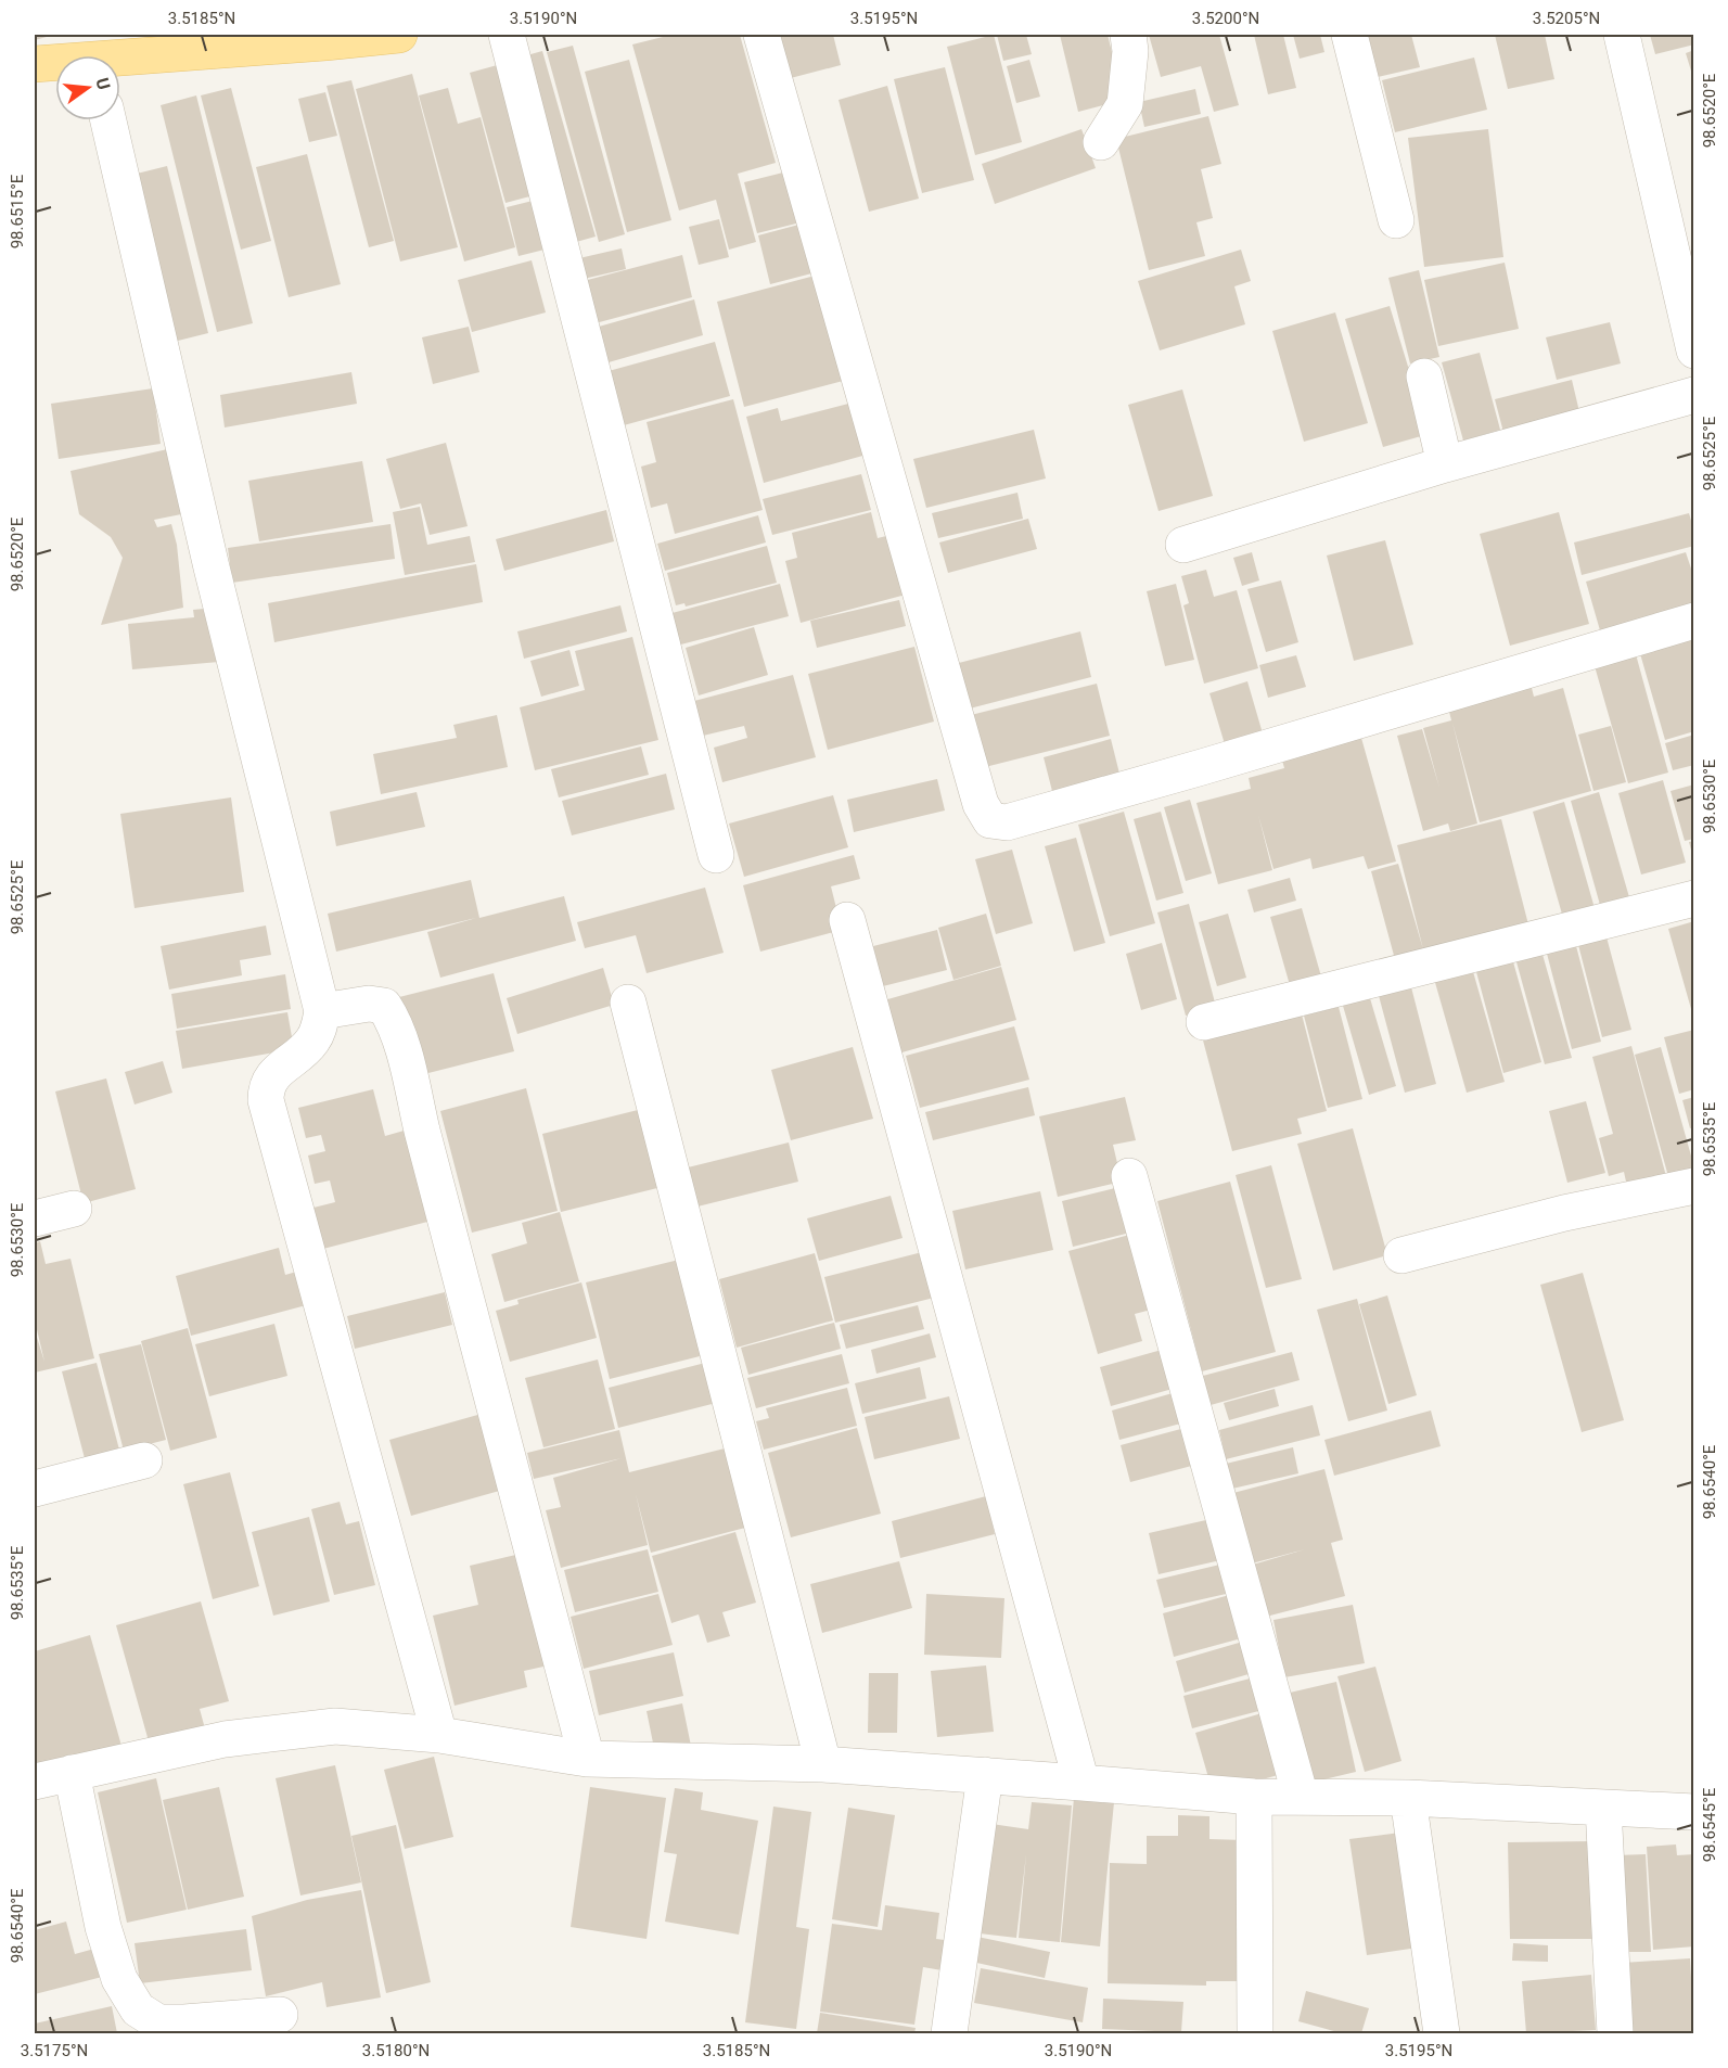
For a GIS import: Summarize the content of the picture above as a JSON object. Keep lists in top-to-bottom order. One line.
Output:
{"north":"right","coordinates":["3.5185°N","3.5190°N","3.5195°N","3.5200°N","3.5205°N","98.6520°E","98.6515°E","98.6525°E","98.6530°E","98.6535°E","98.6540°E","98.6545°E","3.5175°N","3.5180°N"]}
